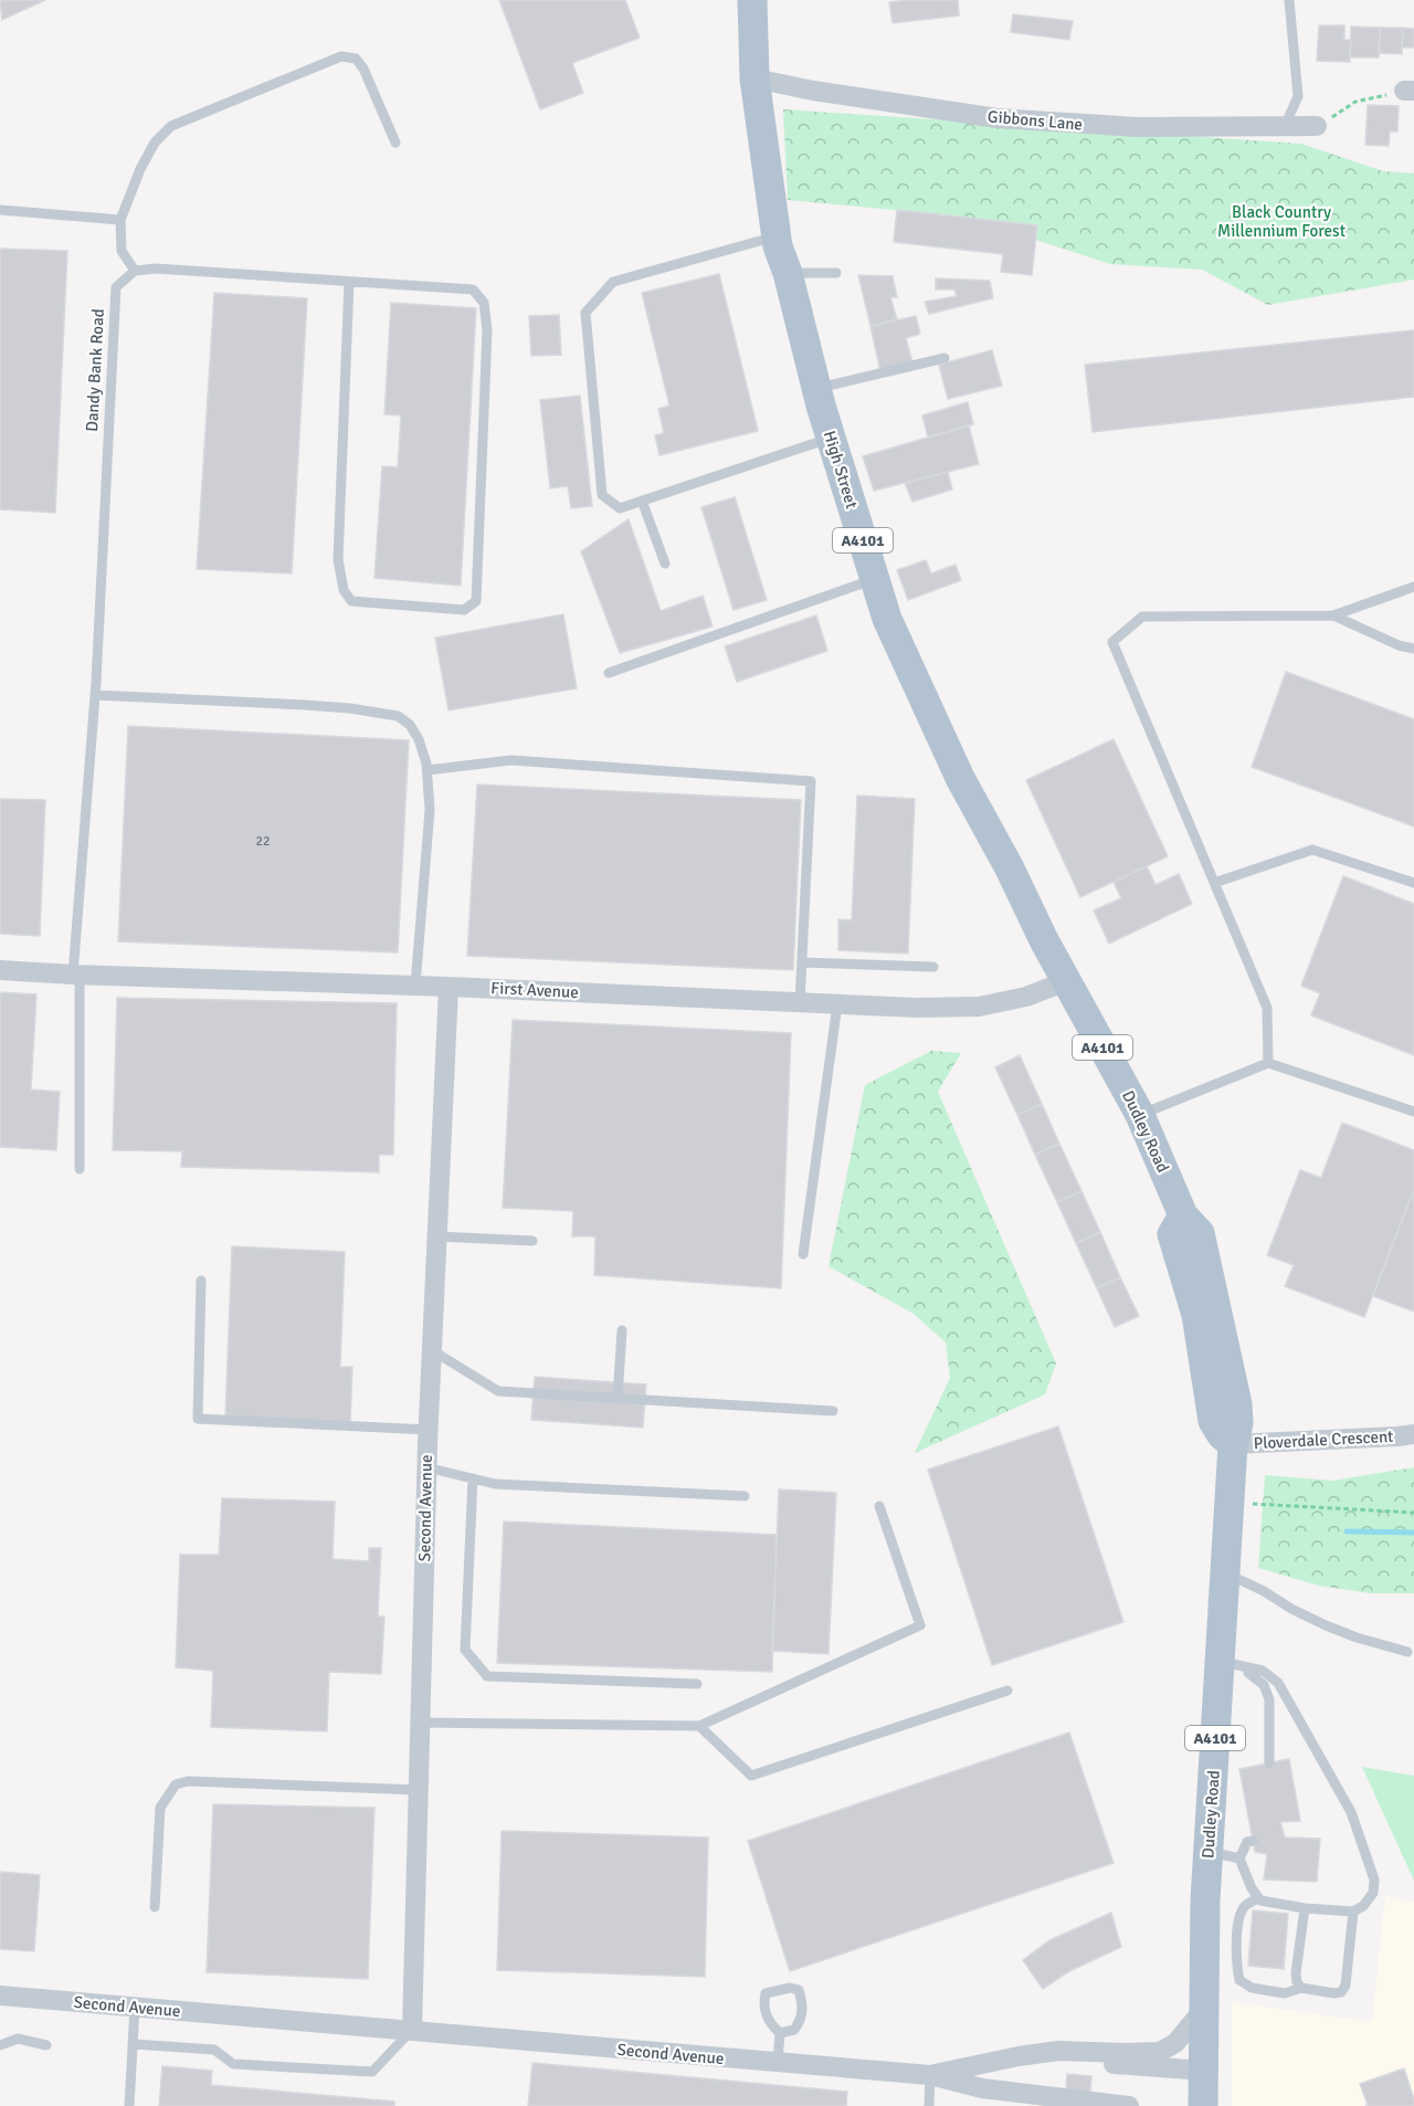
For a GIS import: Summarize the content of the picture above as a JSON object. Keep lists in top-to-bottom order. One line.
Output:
{"streets":{"main road":["High Street","A4101","Dudley Road"],"street":["Gibbons Lane","First Avenue","Ploverdale Crescent","Second Avenue"],"lane":["Dandy Bank Road"]},"crossings":[["Gibbons Lane","High Street"],["Dandy Bank Road","First Avenue"],["High Street","First Avenue"],["High Street","Dudley Road"],["First Avenue","Dudley Road"],["First Avenue","Second Avenue"],["Dudley Road","Ploverdale Crescent"],["Dudley Road","Second Avenue"]],"parks":["Black Country Millennium Forest"],"house_numbers":["22"]}
